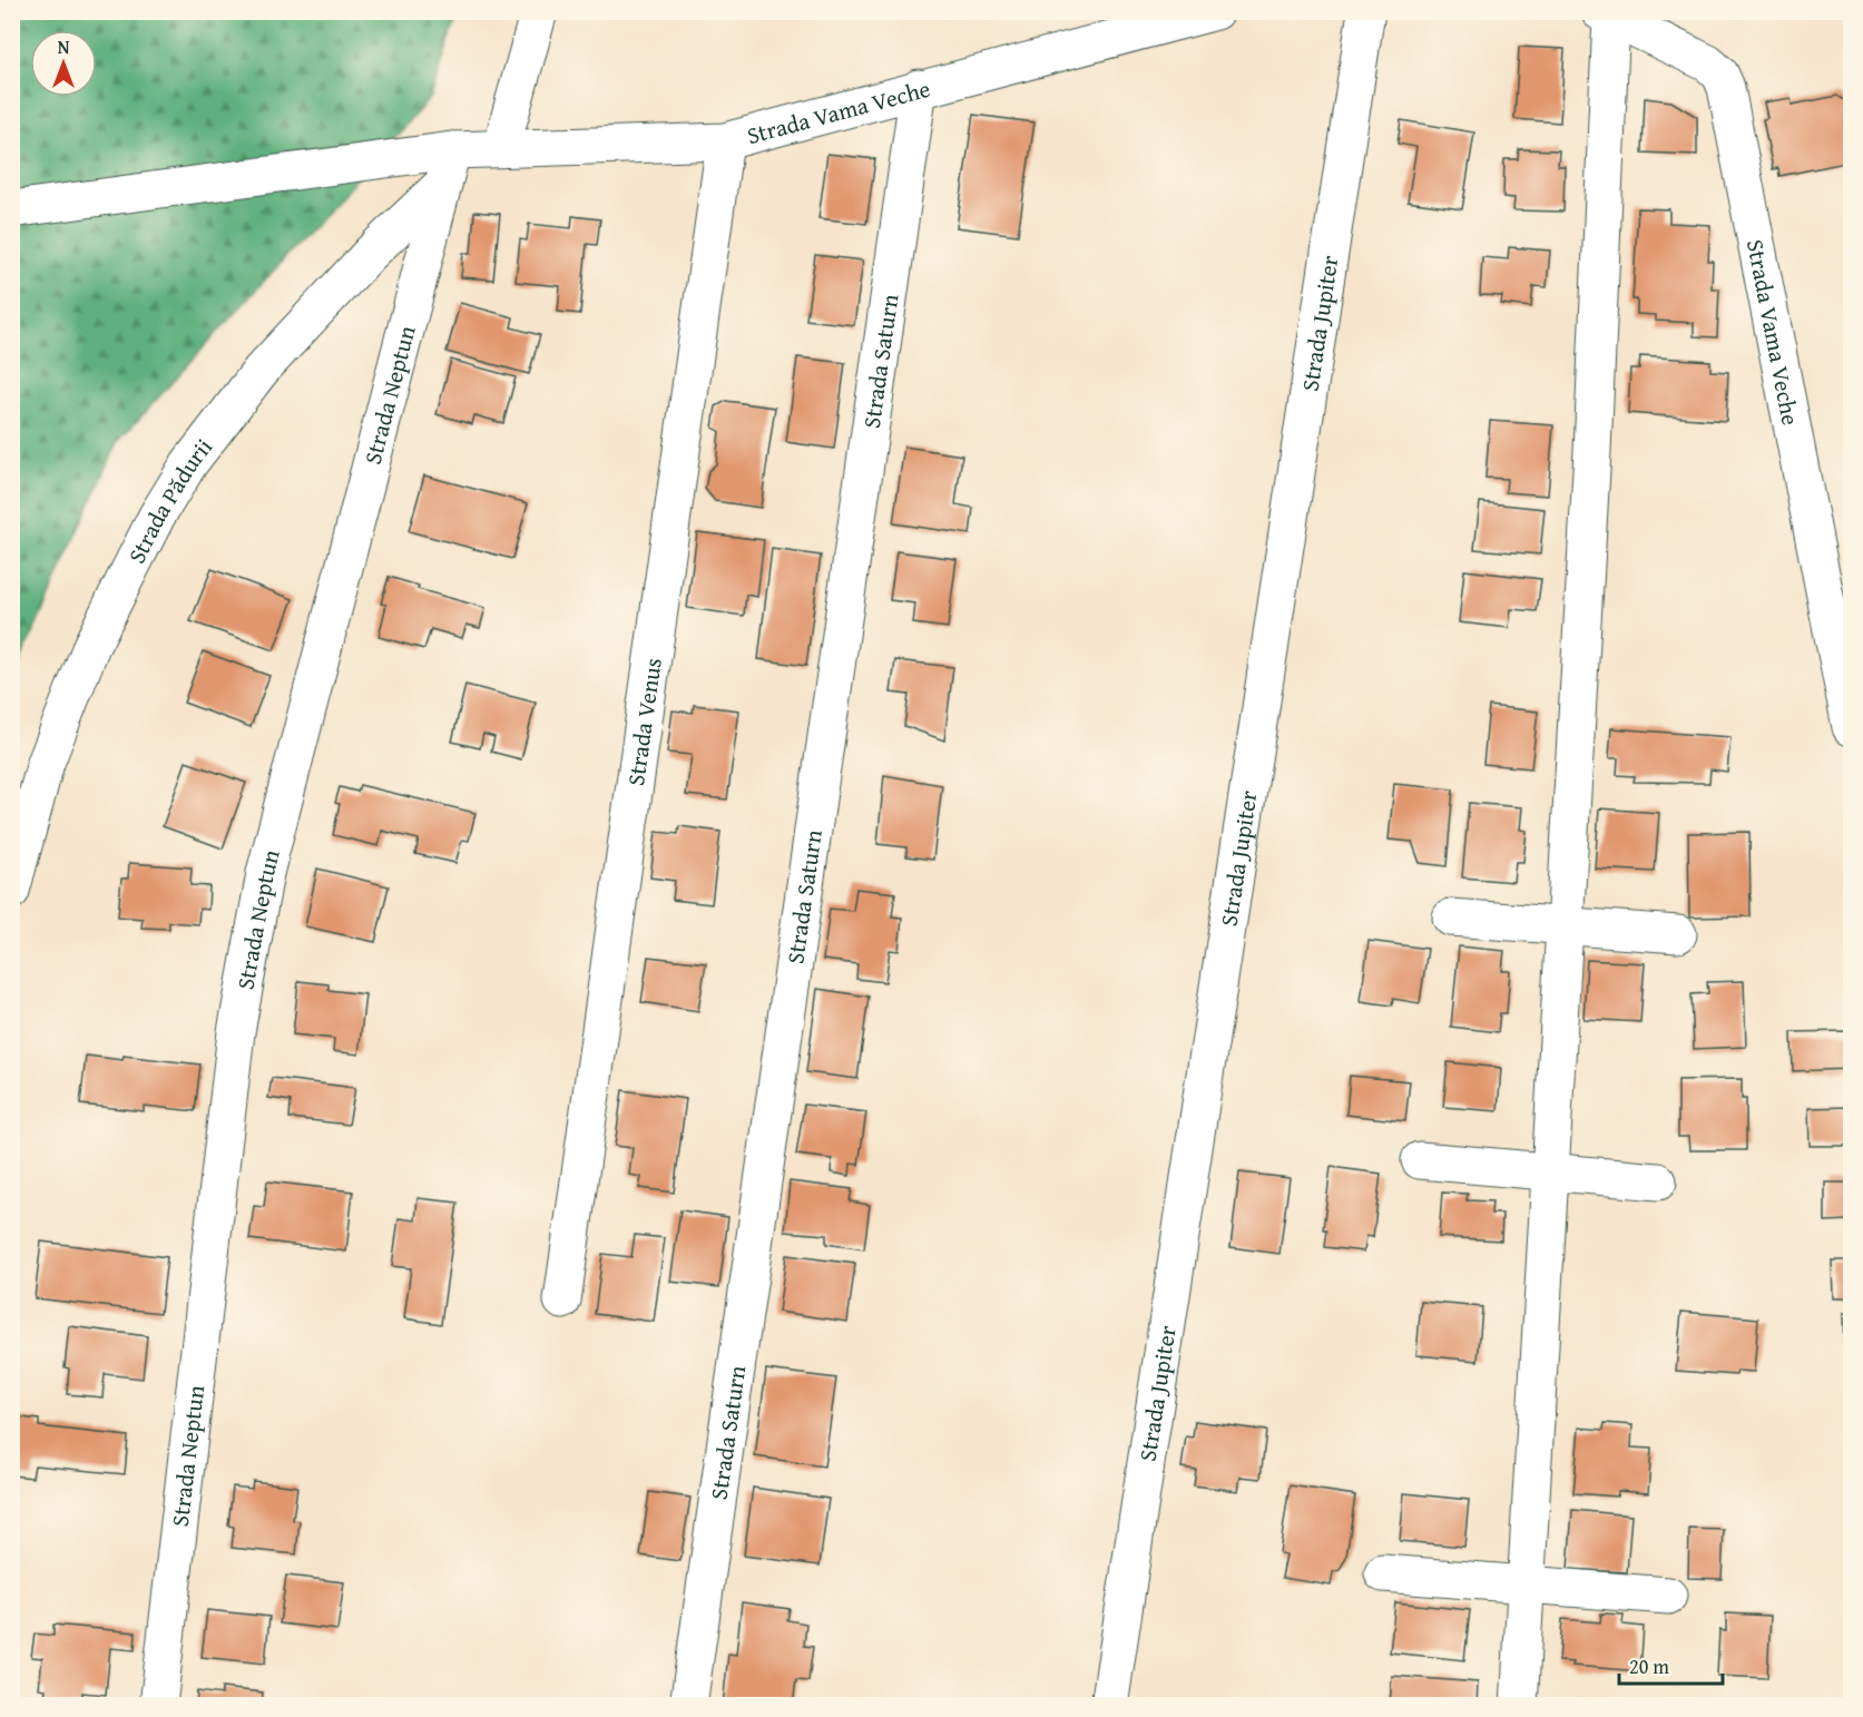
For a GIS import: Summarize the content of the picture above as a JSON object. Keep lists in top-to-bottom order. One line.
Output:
{"streets":{"street":["Strada Vama Veche","Strada Jupiter","Strada Saturn","Strada Neptun","Strada Pădurii","Strada Venus"]},"crossings":[["Strada Vama Veche","Strada Saturn"],["Strada Vama Veche","Strada Neptun"],["Strada Vama Veche","Strada Pădurii"],["Strada Vama Veche","Strada Venus"],["Strada Neptun","Strada Pădurii"]],"scale_bar":"20 m","north":"top"}
